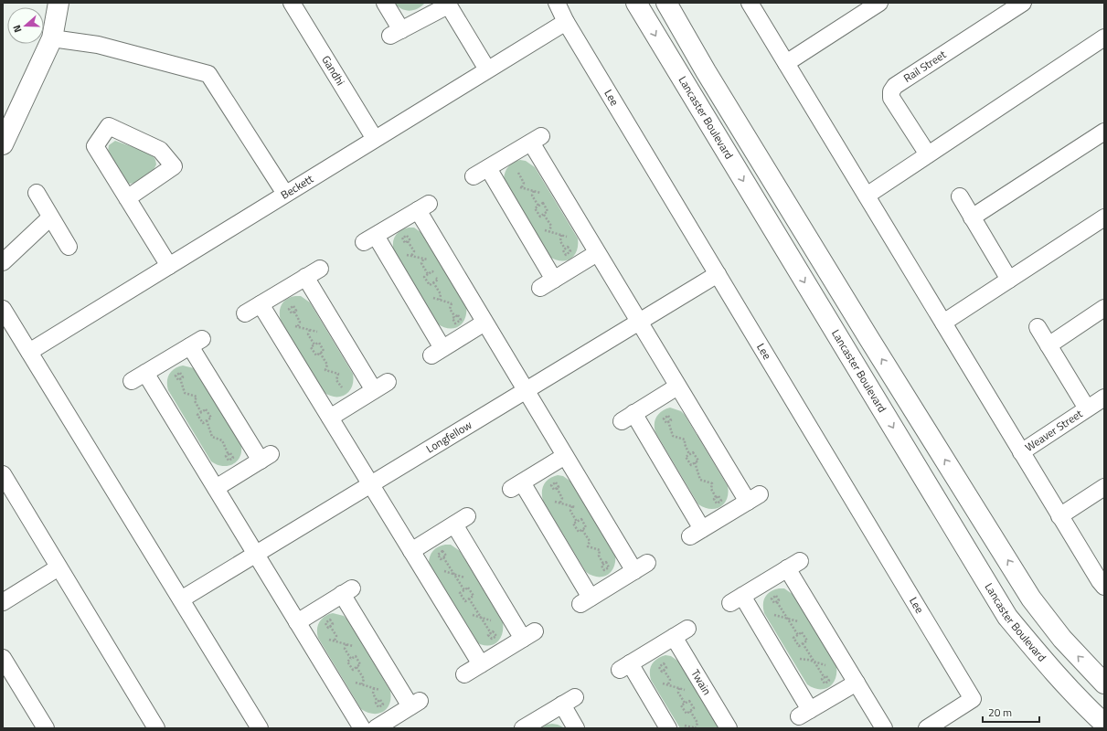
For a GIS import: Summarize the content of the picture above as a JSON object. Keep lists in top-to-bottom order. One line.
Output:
{"streets":{"main road":["Lancaster Boulevard"],"street":["Rail Street","Gandhi","Lee","Beckett","Weaver Street","Longfellow","Twain"]},"crossings":[["Gandhi","Beckett"],["Lee","Beckett"],["Lee","Longfellow"]],"scale_bar":"20 m","north":"left"}
